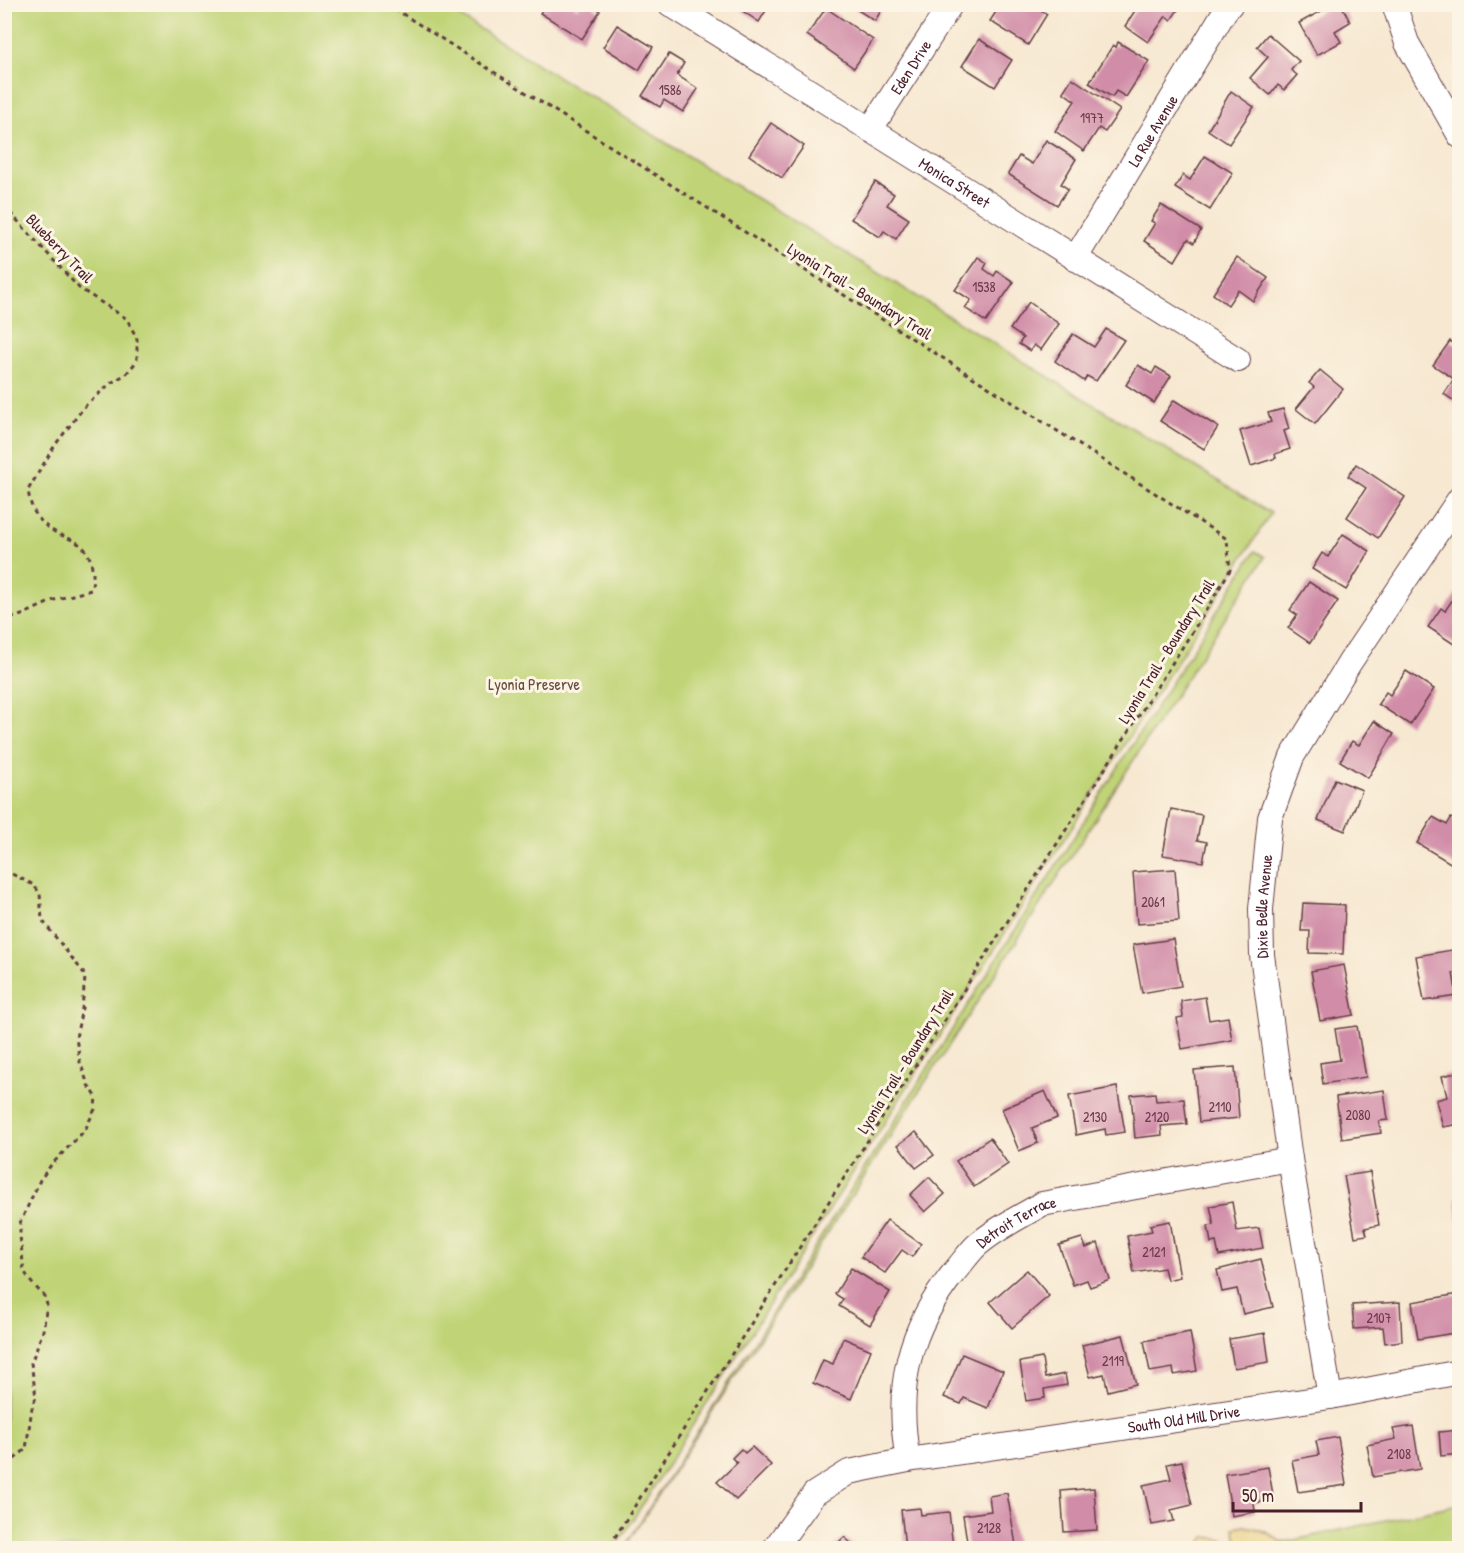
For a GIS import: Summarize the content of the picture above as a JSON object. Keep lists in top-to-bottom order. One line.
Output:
{"streets":{"street":["Eden Drive","La Rue Avenue","Monica Street","Dixie Belle Avenue","Detroit Terrace","South Old Mill Drive"],"path":["Blueberry Trail","Lyonia Trail - Boundary Trail"]},"crossings":[["Eden Drive","Monica Street"],["La Rue Avenue","Monica Street"],["Dixie Belle Avenue","Detroit Terrace"],["Dixie Belle Avenue","South Old Mill Drive"],["Detroit Terrace","South Old Mill Drive"]],"parks":["Lyonia Preserve"],"house_numbers":["1586","1977","1538","2061","2110","2080","2130","2120","2121","2107","2119","2108","2128"],"scale_bar":"50 m"}
